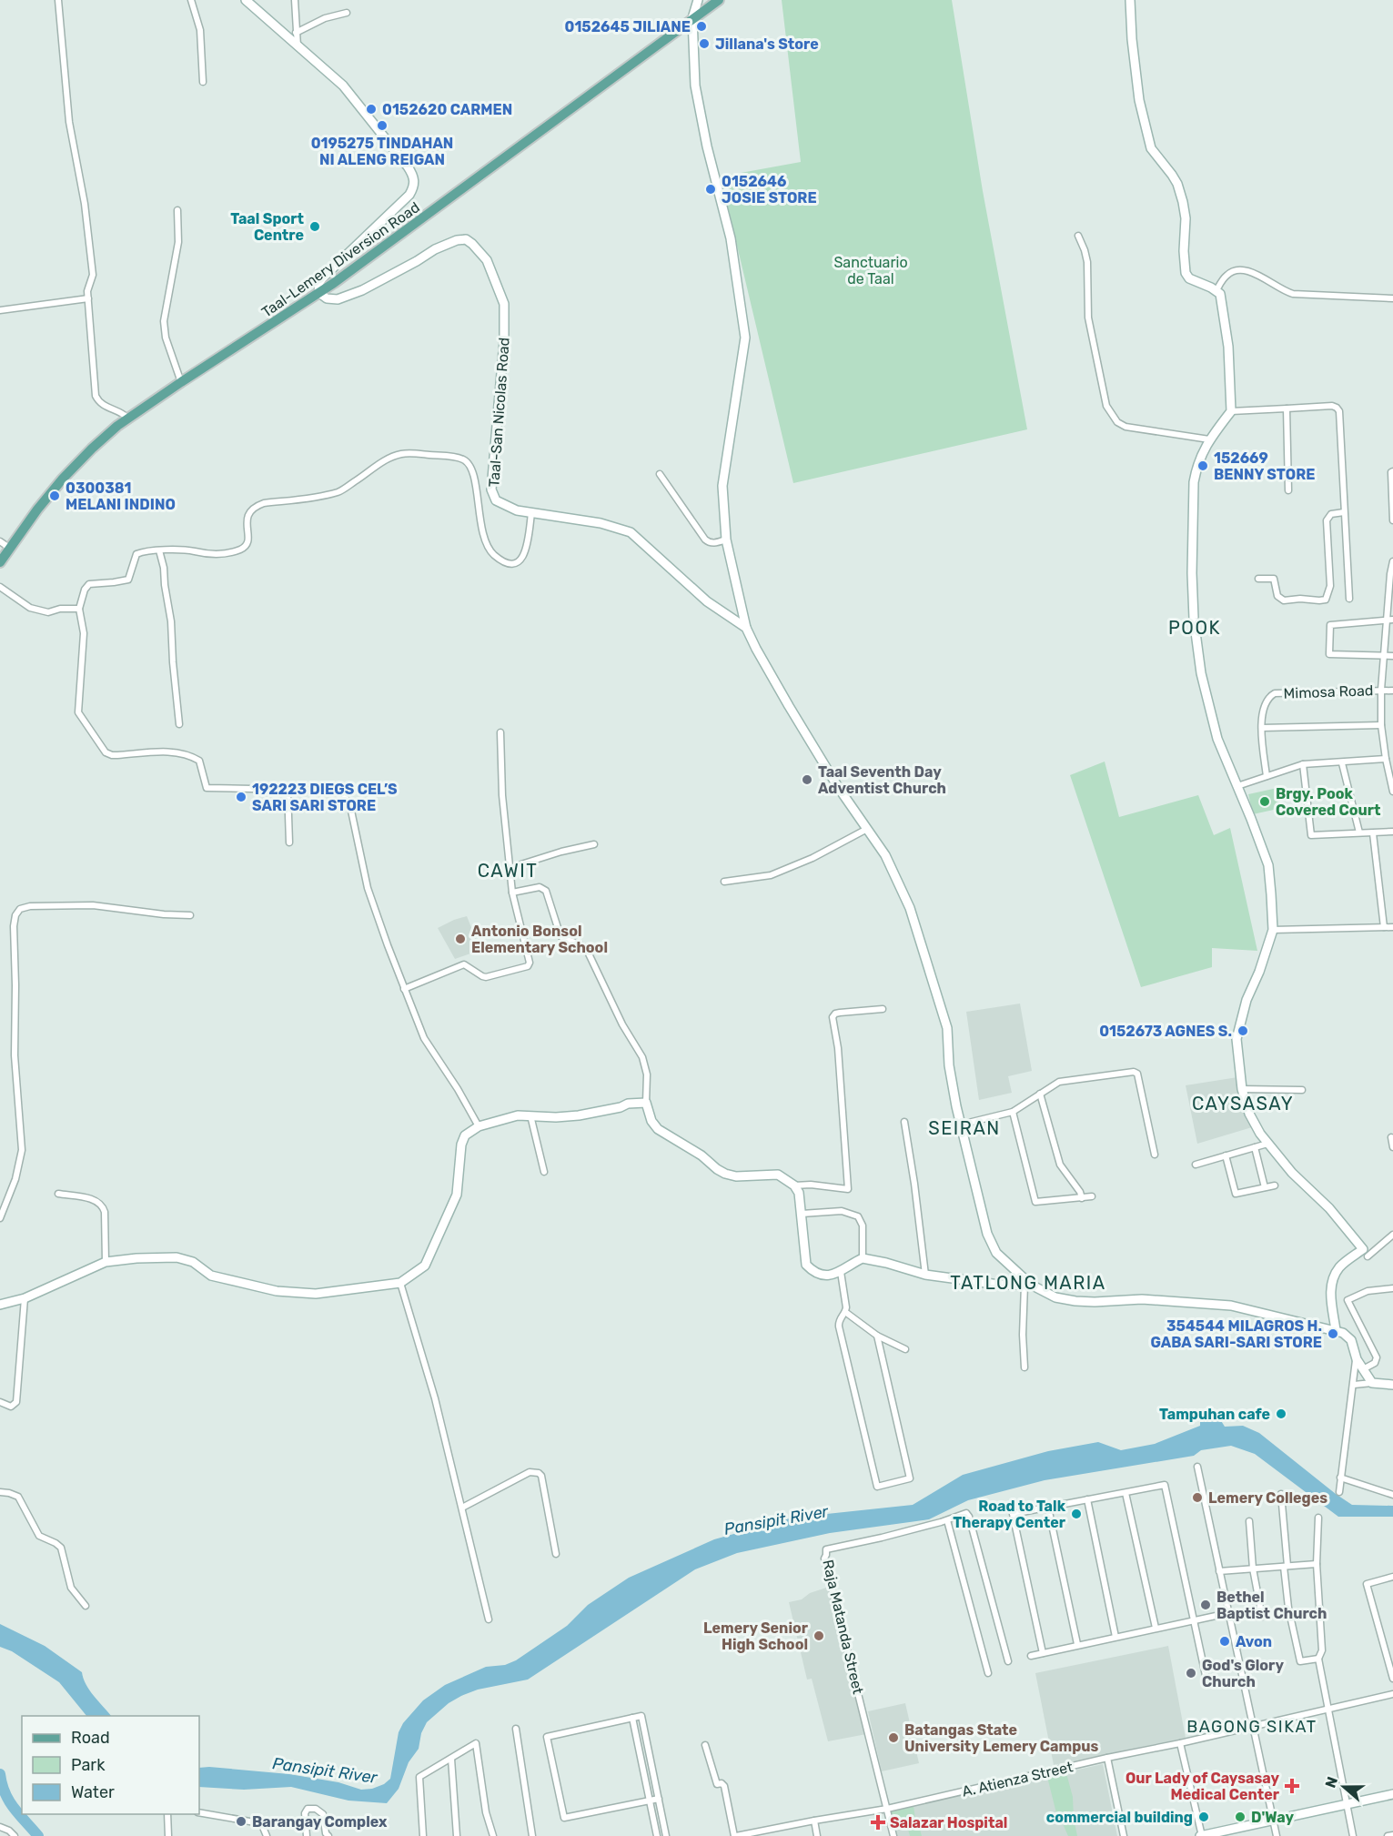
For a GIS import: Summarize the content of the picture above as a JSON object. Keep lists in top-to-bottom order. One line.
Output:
{"streets":{"main road":["Taal-Lemery Diversion Road"],"street":["Taal-San Nicolas Road","Mimosa Road","Raja Matanda Street","A. Atienza Street"]},"crossings":[["Taal-Lemery Diversion Road","Taal-San Nicolas Road"],["Raja Matanda Street","A. Atienza Street"]],"districts":["POOK","CAWIT","CAYSASAY","SEIRAN","TATLONG MARIA","BAGONG SIKAT"],"water":["Pansipit River"],"parks":["Sanctuario de Taal"],"places":{"other":["0152645 JILIANE","Jillana's Store","0152620 CARMEN","0195275 TINDAHAN NI ALENG REIGAN","0152646 JOSIE STORE","Taal Sport Centre","152669 BENNY STORE","0300381 MELANI INDINO","Taal Seventh Day Adventist Church","192223 DIEGS CEL’S SARI SARI STORE","Brgy. Pook Covered Court","Antonio Bonsol Elementary School","0152673 AGNES S.","354544 MILAGROS H. GABA SARI-SARI STORE","Tampuhan cafe","Lemery Colleges","Road to Talk Therapy Center","Bethel Baptist Church","Lemery Senior High School","Avon","God's Glory Church","Batangas State University Lemery Campus","commercial building","D'Way","Barangay Complex"],"health":["Our Lady of Caysasay Medical Center","Salazar Hospital"]},"legend":["Road","Park","Water"],"north":"left"}
